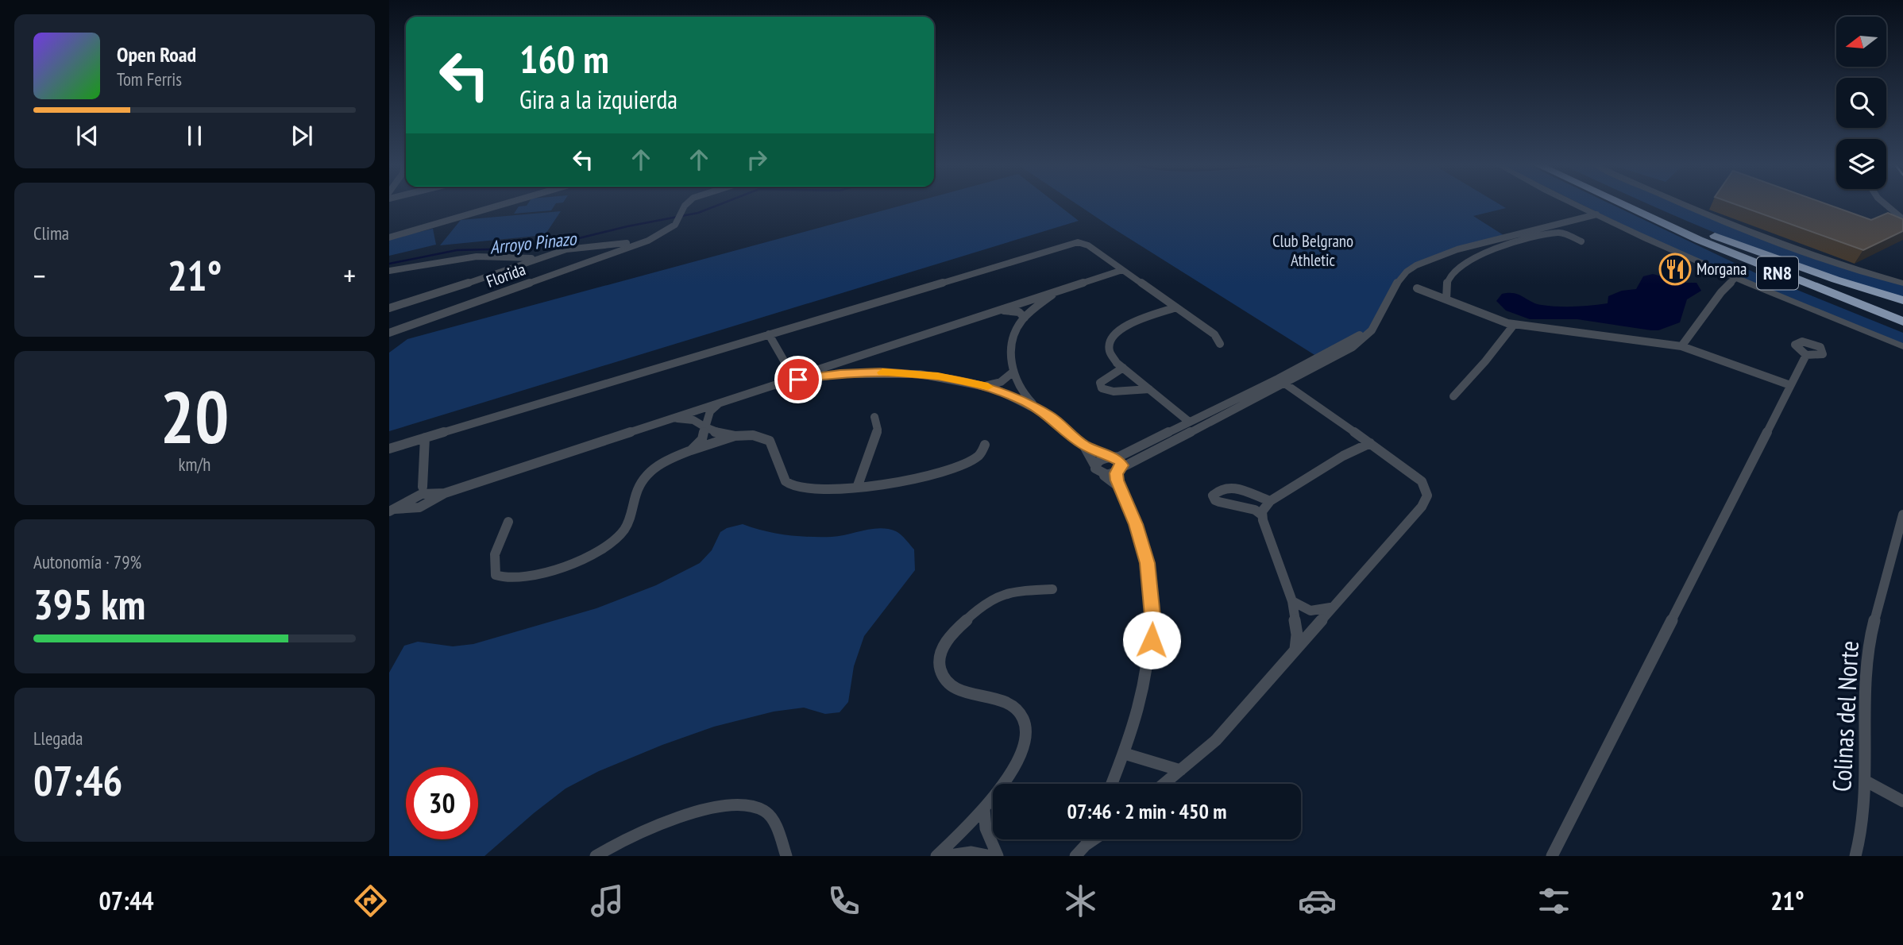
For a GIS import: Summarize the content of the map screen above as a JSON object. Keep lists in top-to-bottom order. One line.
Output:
{"streets":{"highway":["RN8"],"street":["Florida","Colinas del Norte"]},"water":["Arroyo Pinazo"],"parks":["Club Belgrano Athletic"],"places":{"restaurant":["Morgana"]},"north":"left","page":{"turn":["160 m","Gira a la izquierda"],"song":["Open Road","Tom Ferris"],"tile":["Clima",["20","km/h"],["Autonomía · 79%","395 km"],["Llegada","07:46"]],"heat":["−","21°","+"],"limit":"30","trip":"07:46 · 2 min · 450 m","tabs":["07:44","21°"]}}
